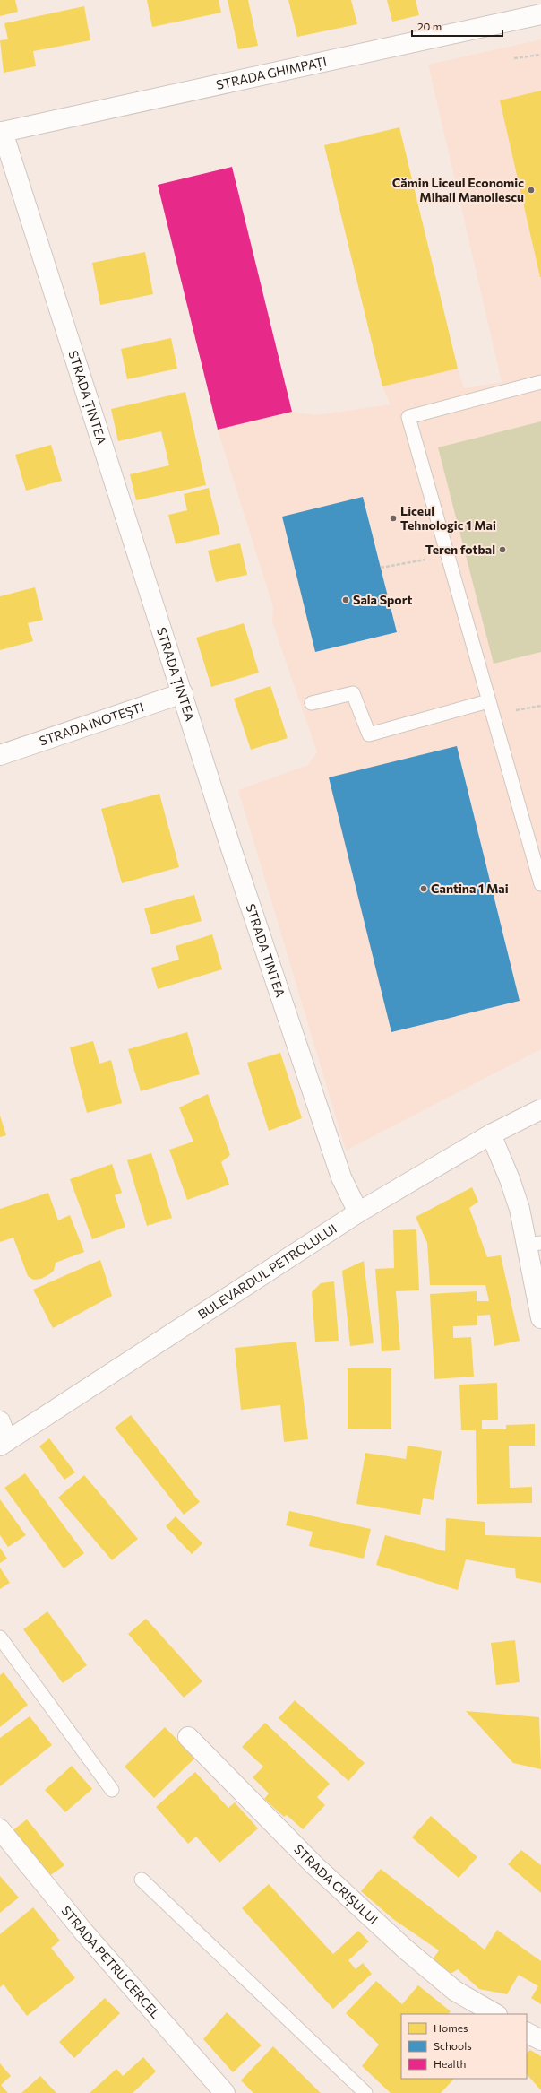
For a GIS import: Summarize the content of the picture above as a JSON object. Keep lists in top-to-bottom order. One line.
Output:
{"streets":{"street":["STRADA GHIMPAȚI","STRADA ȚINTEA","STRADA INOTEȘTI","BULEVARDUL PETROLULUI","STRADA CRIȘULUI","STRADA PETRU CERCEL"]},"crossings":[["STRADA GHIMPAȚI","STRADA ȚINTEA"],["STRADA ȚINTEA","STRADA INOTEȘTI"],["STRADA ȚINTEA","BULEVARDUL PETROLULUI"]],"places":["Cămin Liceul Economic Mihail Manoilescu","Liceul Tehnologic 1 Mai","Teren fotbal","Sala Sport","Cantina 1 Mai"],"legend":["Homes","Schools","Health"],"scale_bar":"20 m"}
